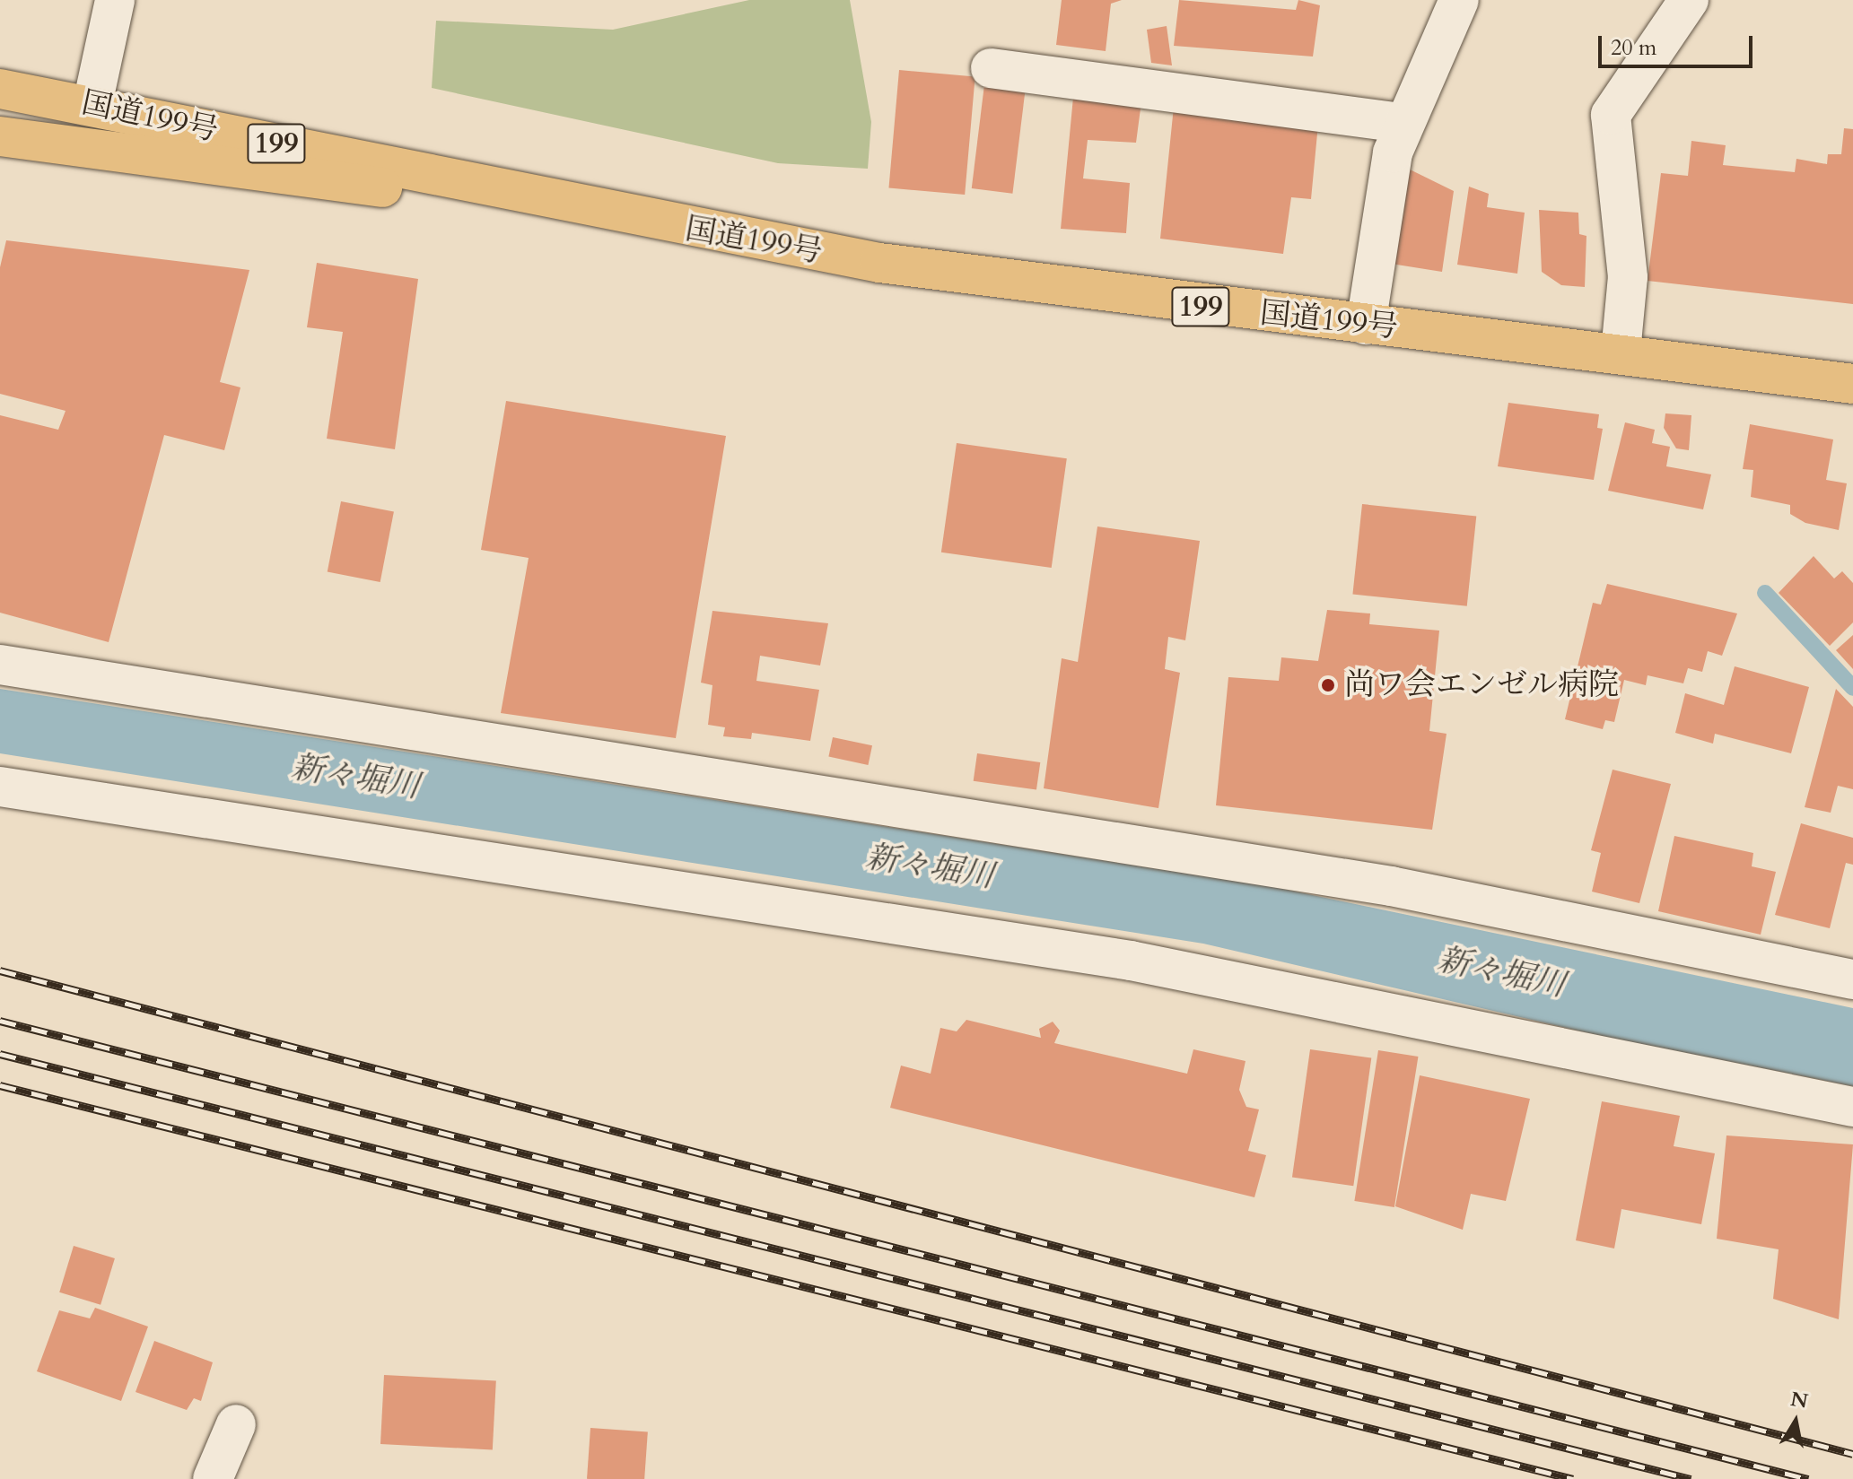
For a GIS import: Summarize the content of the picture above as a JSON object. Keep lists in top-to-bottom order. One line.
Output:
{"streets":{"highway":["国道199号","199"]},"water":["新々堀川"],"places":["尚ワ会エンゼル病院"],"scale_bar":"20 m","north":"top"}
